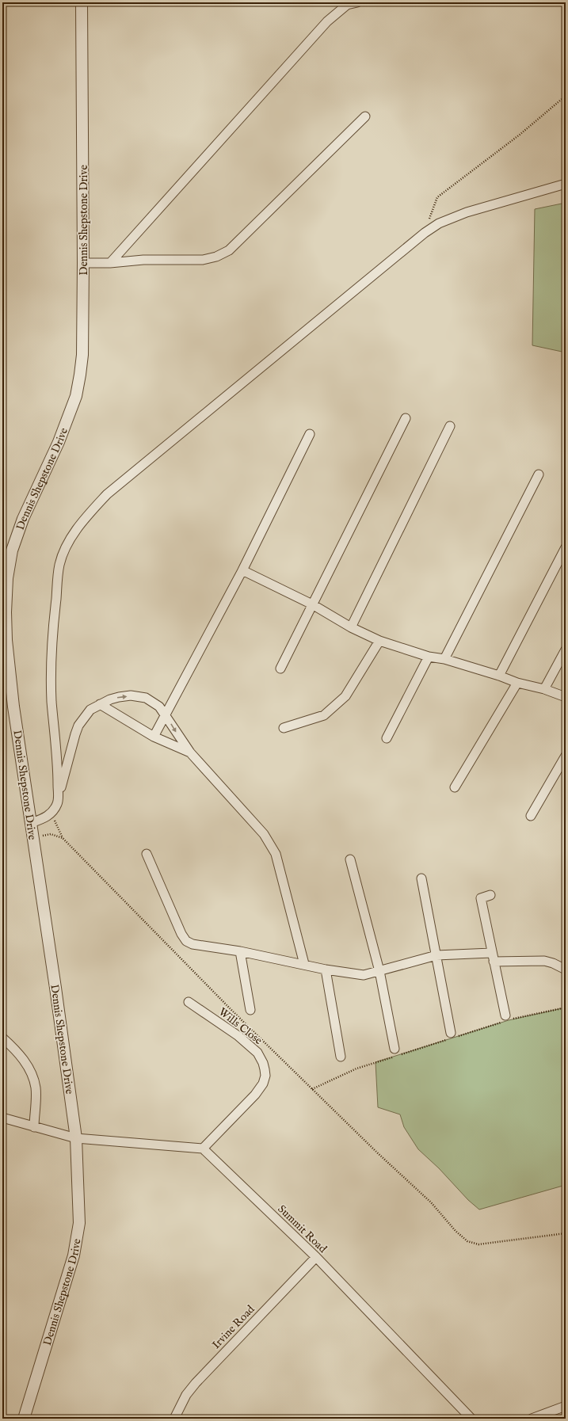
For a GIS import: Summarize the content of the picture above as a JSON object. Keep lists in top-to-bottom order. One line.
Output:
{"streets":{"street":["Dennis Shepstone Drive","Wills Close","Summit Road","Irvine Road"]},"crossings":[["Wills Close","Summit Road"],["Summit Road","Irvine Road"]]}
